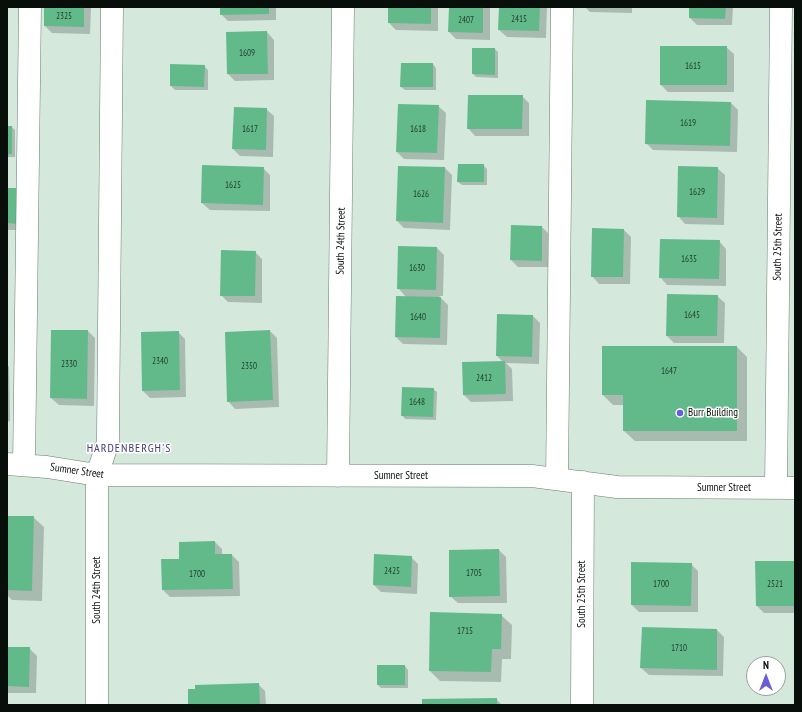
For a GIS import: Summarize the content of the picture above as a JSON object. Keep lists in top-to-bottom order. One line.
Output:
{"streets":{"street":["South 24th Street","South 25th Street","Sumner Street"]},"crossings":[["South 24th Street","Sumner Street"],["South 25th Street","Sumner Street"]],"districts":["HARDENBERGH'S"],"places":["Burr Building"],"house_numbers":["2325","2415","2407","1609","1615","1619","1617","1618","1625","1629","1626","1635","1630","1645","1640","2340","2330","2350","1647","2412","1648","2425","1705","1700","1700","2521","1715","1710"],"north":"top"}
